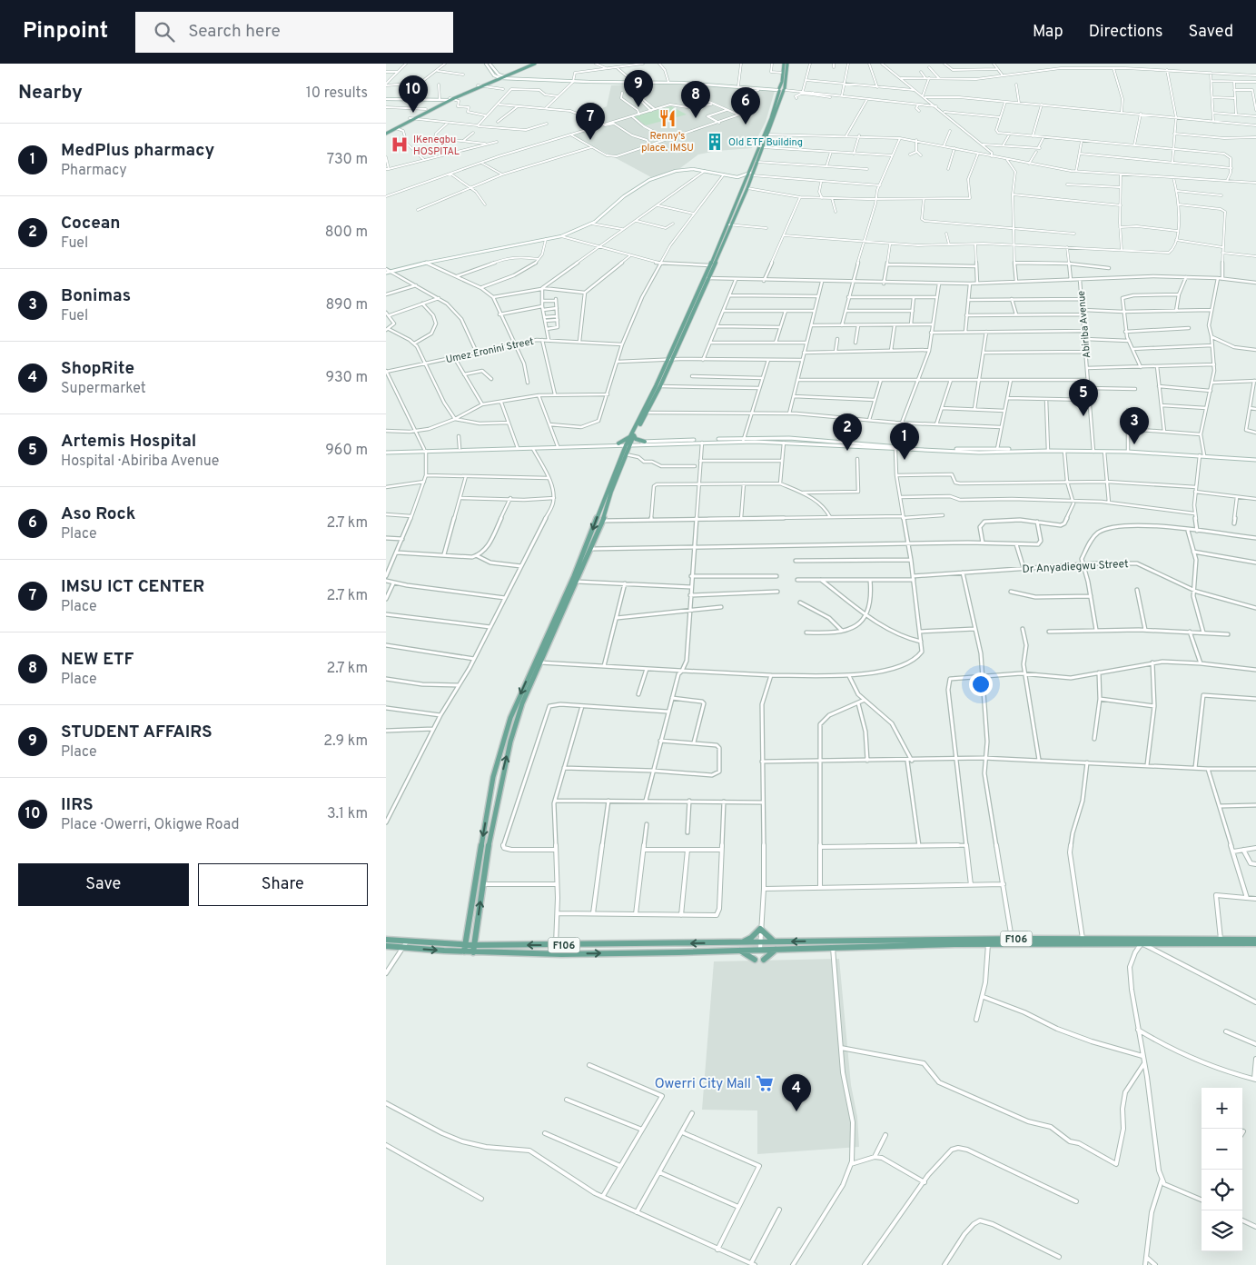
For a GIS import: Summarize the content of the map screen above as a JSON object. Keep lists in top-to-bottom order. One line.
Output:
{"streets":{"main road":["F106"],"street":["Abiriba Avenue","Umez Eronini Street","Dr Anyadiegwu Street"]},"places":{"restaurant":["Renny's place. IMSU"],"building":["Old ETF Building"],"hospital":["IKenegbu HOSPITAL"],"supermarket":["Owerri City Mall"]},"page":{"header":"Pinpoint","search":"Search here","nav":["Map","Directions","Saved"],"heading":["Nearby","10 results"],"pins":["9","10","8","6","7","5","3","2","1","4"],"list":[{"mark":"1","name":"MedPlus pharmacy","note":"Pharmacy","value":"730 m"},{"mark":"2","name":"Cocean","note":"Fuel","value":"800 m"},{"mark":"3","name":"Bonimas","note":"Fuel","value":"890 m"},{"mark":"4","name":"ShopRite","note":"Supermarket","value":"930 m"},{"mark":"5","name":"Artemis Hospital","note":"Hospital · Abiriba Avenue","value":"960 m"},{"mark":"6","name":"Aso Rock","note":"Place","value":"2.7 km"},{"mark":"7","name":"IMSU ICT CENTER","note":"Place","value":"2.7 km"},{"mark":"8","name":"NEW ETF","note":"Place","value":"2.7 km"},{"mark":"9","name":"STUDENT AFFAIRS","note":"Place","value":"2.9 km"},{"mark":"10","name":"IIRS","note":"Place · Owerri, Okigwe Road","value":"3.1 km"}],"buttons":["Save","Share"],"map_buttons":["+","−"]}}
